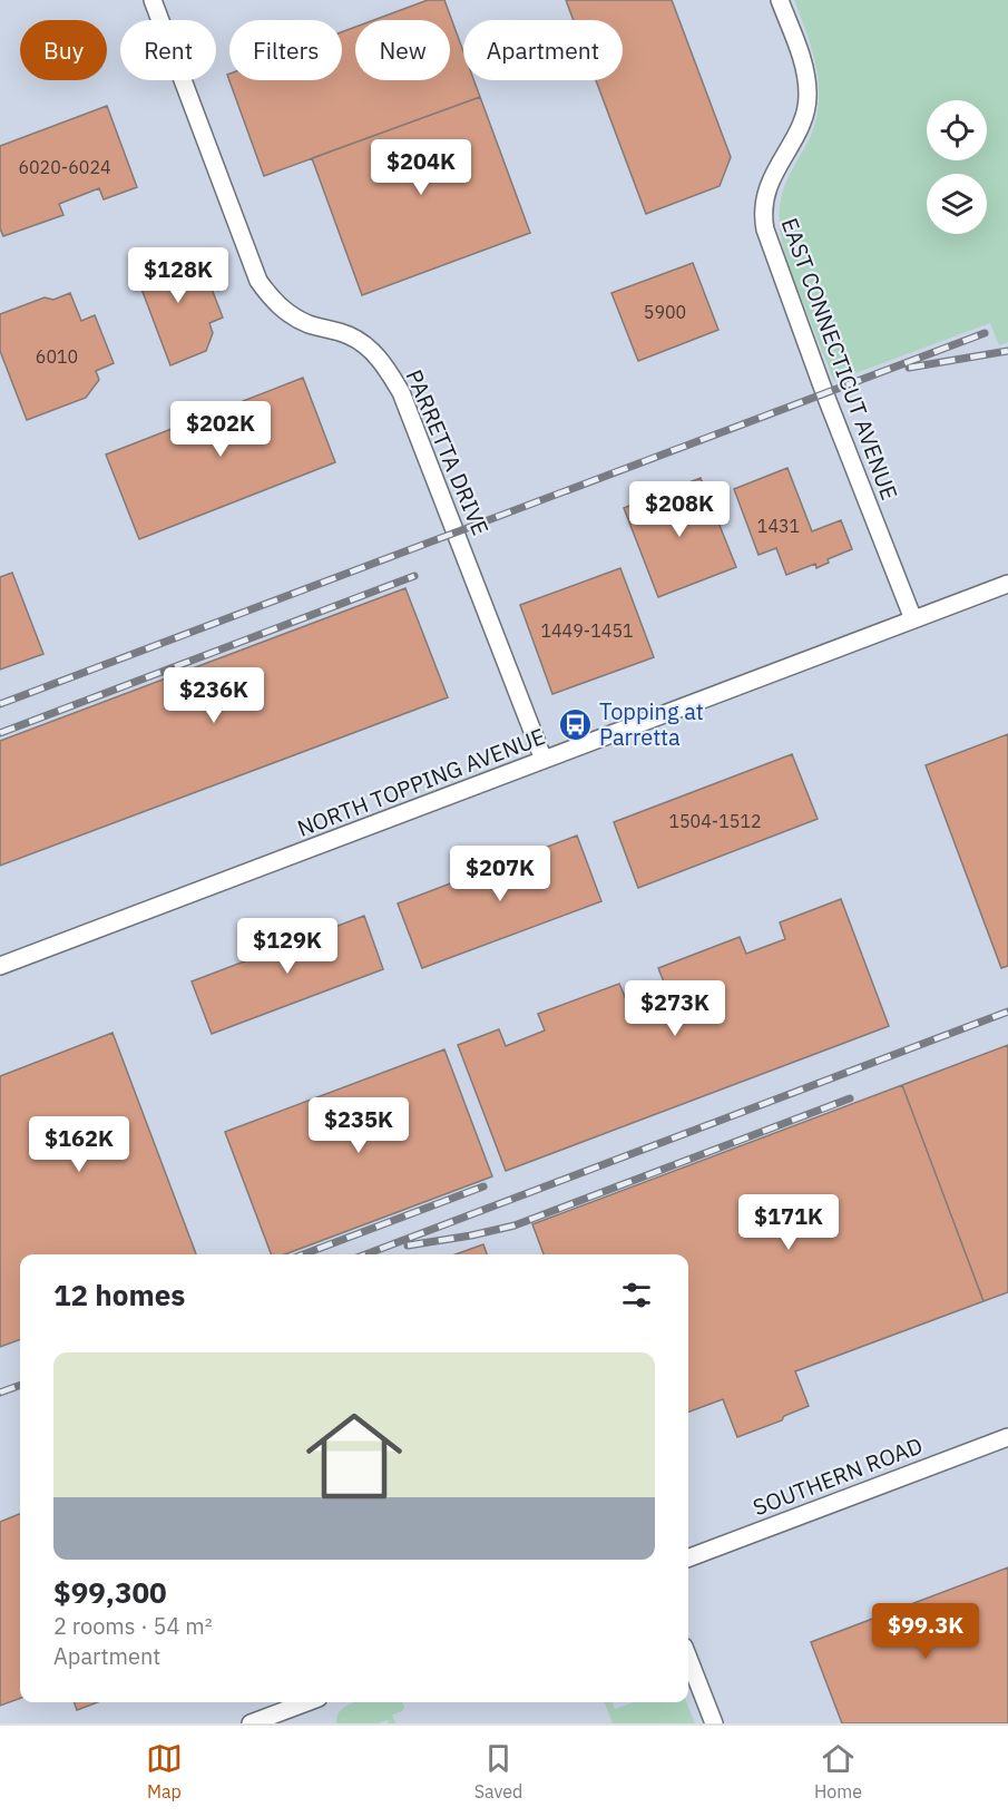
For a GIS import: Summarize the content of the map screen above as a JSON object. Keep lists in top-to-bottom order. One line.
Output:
{"streets":{"street":["EAST CONNECTICUT AVENUE","PARRETTA DRIVE","NORTH TOPPING AVENUE","SOUTHERN ROAD"]},"crossings":[["EAST CONNECTICUT AVENUE","NORTH TOPPING AVENUE"],["PARRETTA DRIVE","NORTH TOPPING AVENUE"]],"places":{"bus stop":["Topping at Parretta"]},"house_numbers":["6020-6024","5900","6010","1431","1449-1451","1504-1512"],"page":{"chip":["Buy","Rent","Filters","New","Apartment"],"price":["$204K","$128K","$202K","$208K","$236K","$207K","$129K","$273K","$235K","$162K","$171K","$99.3K"],"heading":"12 homes","list":[{"name":"$99,300","note":"2 rooms · 54 m² · Apartment"}],"tabs":["Map","Saved","Home"]}}
